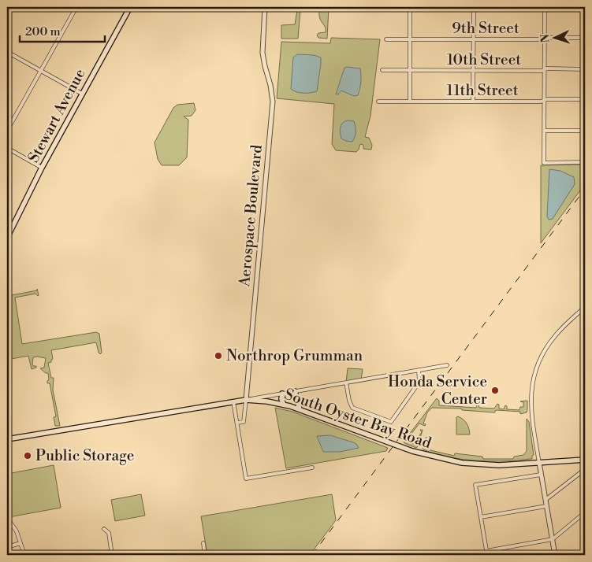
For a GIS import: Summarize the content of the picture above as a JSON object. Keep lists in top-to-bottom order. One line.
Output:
{"streets":{"main road":["Stewart Avenue","South Oyster Bay Road"],"street":["9th Street","10th Street","11th Street","Aerospace Boulevard"]},"crossings":[["Aerospace Boulevard","South Oyster Bay Road"]],"places":["Northrop Grumman","Honda Service Center","Public Storage"],"scale_bar":"200 m","north":"left"}
